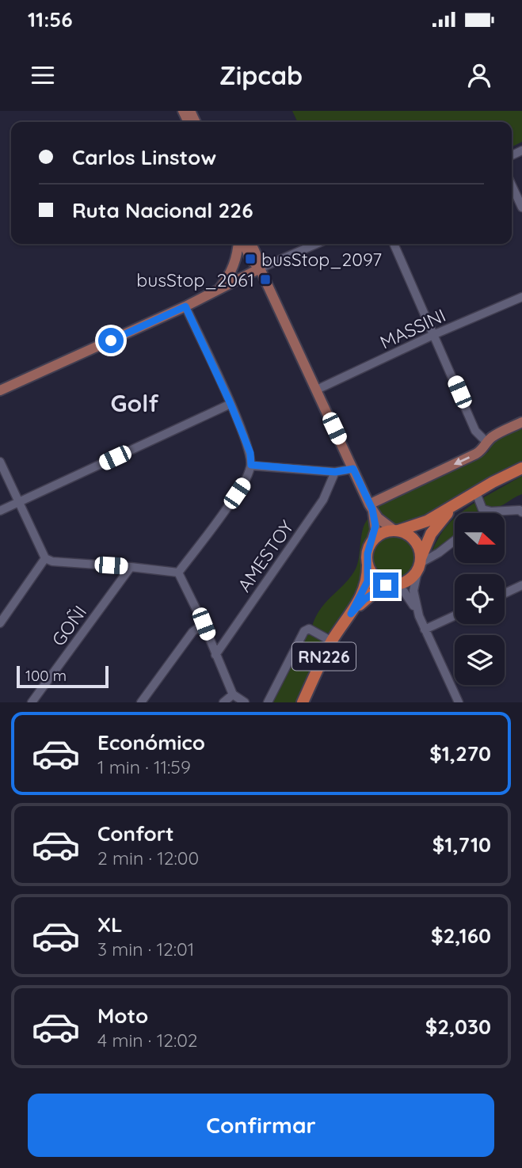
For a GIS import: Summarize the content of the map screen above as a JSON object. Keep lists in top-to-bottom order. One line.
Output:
{"streets":{"highway":["RN226"],"street":["MASSINI","AMESTOY","GOÑI"]},"districts":["Golf"],"places":{"transit":["busStop_2097","busStop_2061"]},"scale_bar":"100 m","north":"right","page":{"status":"11:56","header":"Zipcab","banner":["Carlos Linstow","Ruta Nacional 226"],"scale":"100 m","list":[{"name":"Económico","note":"1 min · 11:59","value":"$1,270"},{"name":"Confort","note":"2 min · 12:00","value":"$1,710"},{"name":"XL","note":"3 min · 12:01","value":"$2,160"},{"name":"Moto","note":"4 min · 12:02","value":"$2,030"}],"buttons":"Confirmar"}}
